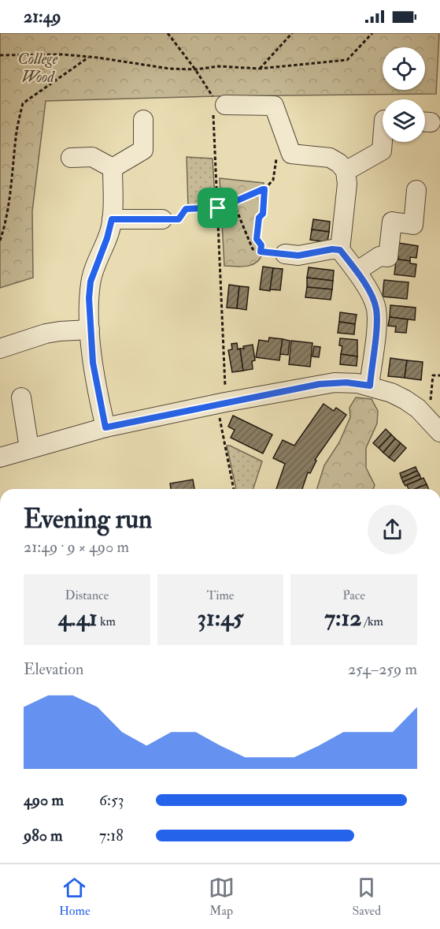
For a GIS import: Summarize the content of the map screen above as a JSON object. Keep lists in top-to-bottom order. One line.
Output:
{"parks":["College Wood"],"page":{"status":"21:49","heading":["Evening run","21:49 · 9 × 490 m"],"stats":[["Distance","4.41 km"],["Time","31:45"],["Pace","7:12 /km"]],"chart":["Elevation","254–259 m"],"list":[{"name":"490 m","note":"6:53"},{"name":"980 m","note":"7:18"}],"tabs":["Home","Map","Saved"]}}
